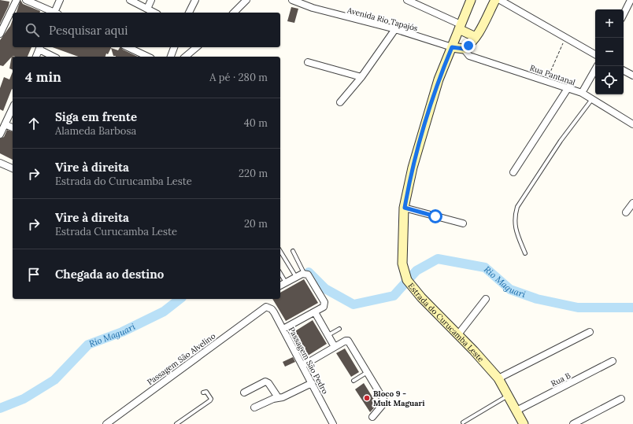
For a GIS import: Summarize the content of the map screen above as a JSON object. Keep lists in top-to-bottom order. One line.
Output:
{"streets":{"main road":["Estrada do Curucamba Leste"],"street":["Avenida Rio Tapajós","Rua Pantanal","Passagem São Alvelino","Passagem São Pedro","Rua B"]},"crossings":[["Avenida Rio Tapajós","Estrada do Curucamba Leste"],["Estrada do Curucamba Leste","Rua B"],["Passagem São Alvelino","Passagem São Pedro"]],"water":["Rio Maguari"],"places":["Bloco 9 - Mult Maguari"],"page":{"map_buttons":["+","−"],"search":"Pesquisar aqui","heading":["4 min","A pé · 280 m"],"list":[["Siga em frente","Alameda Barbosa","40 m"],["Vire à direita","Estrada do Curucamba Leste","220 m"],["Vire à direita","Estrada Curucamba Leste","20 m"],"Chegada ao destino"]}}
